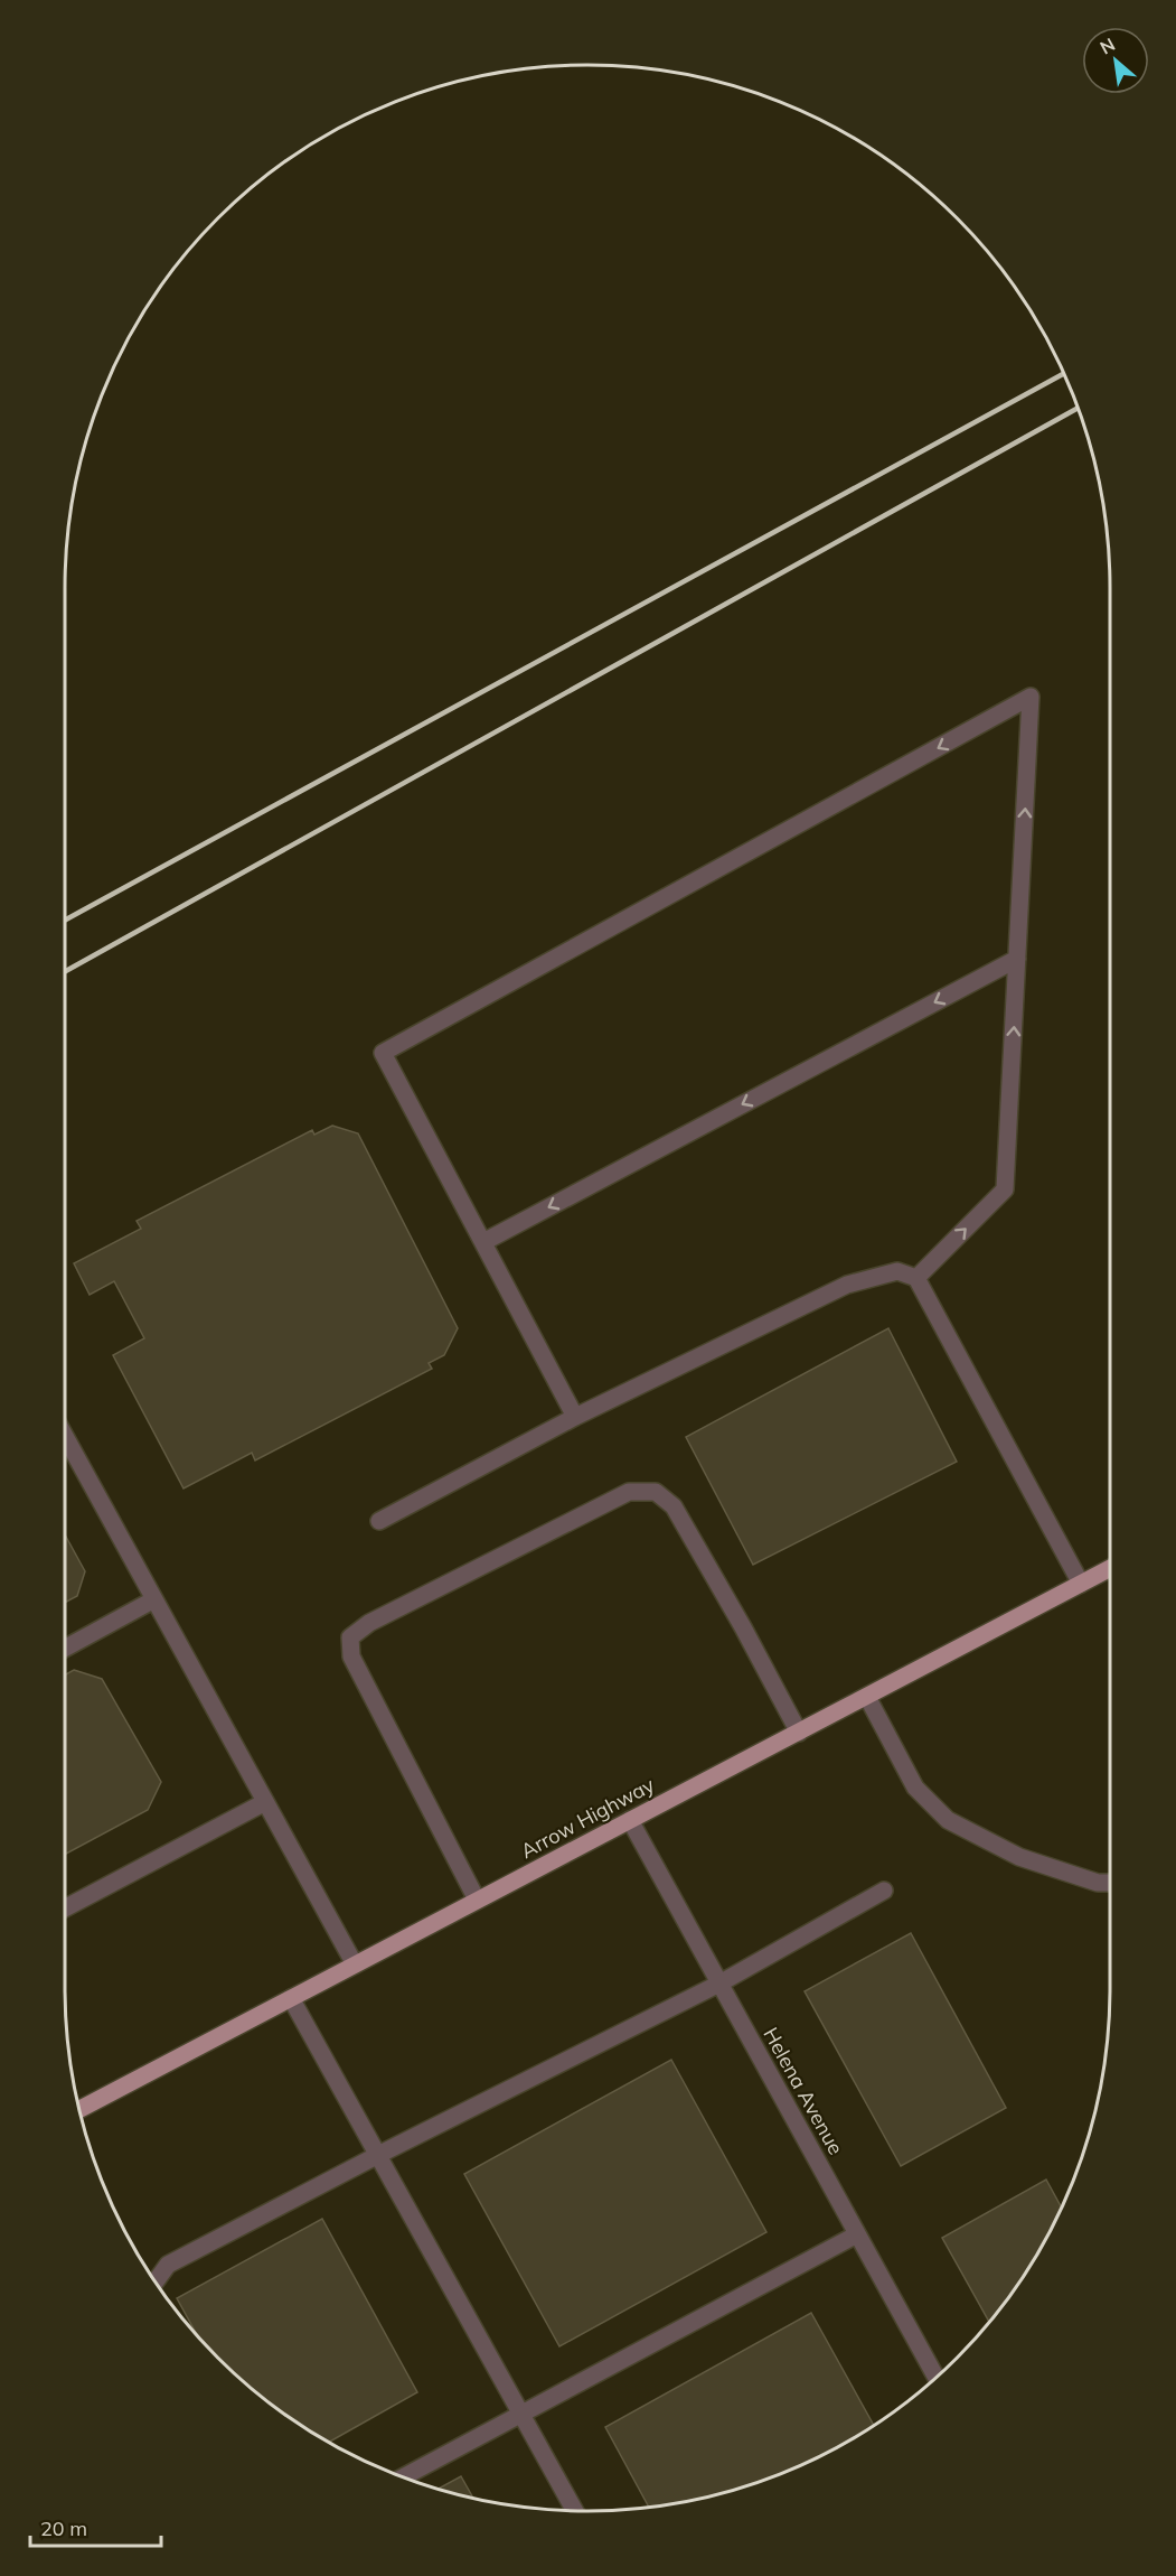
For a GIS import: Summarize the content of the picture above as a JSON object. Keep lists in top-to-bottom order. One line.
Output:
{"streets":{"main road":["Arrow Highway"],"lane":["Helena Avenue"]},"crossings":[["Arrow Highway","Helena Avenue"]],"scale_bar":"20 m","north":"top left"}
